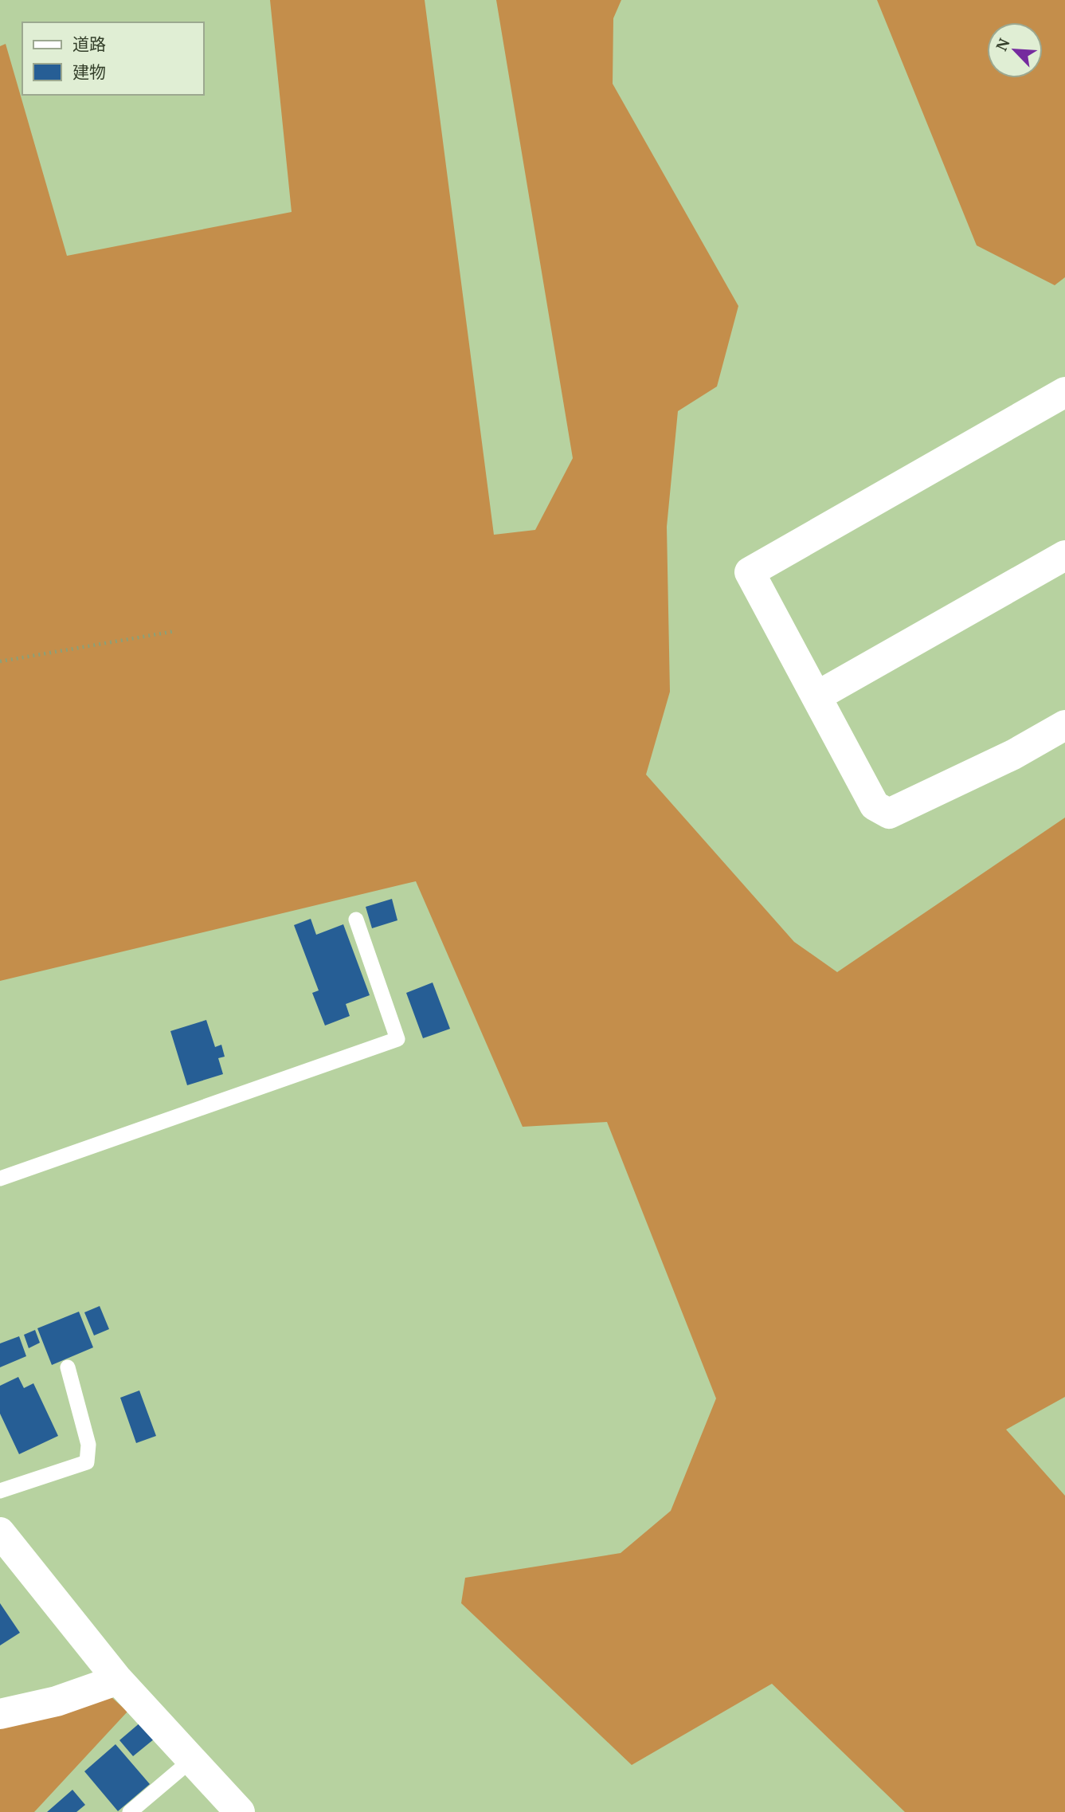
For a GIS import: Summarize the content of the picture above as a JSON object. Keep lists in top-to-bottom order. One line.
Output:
{"legend":["道路","建物"],"north":"top left"}
